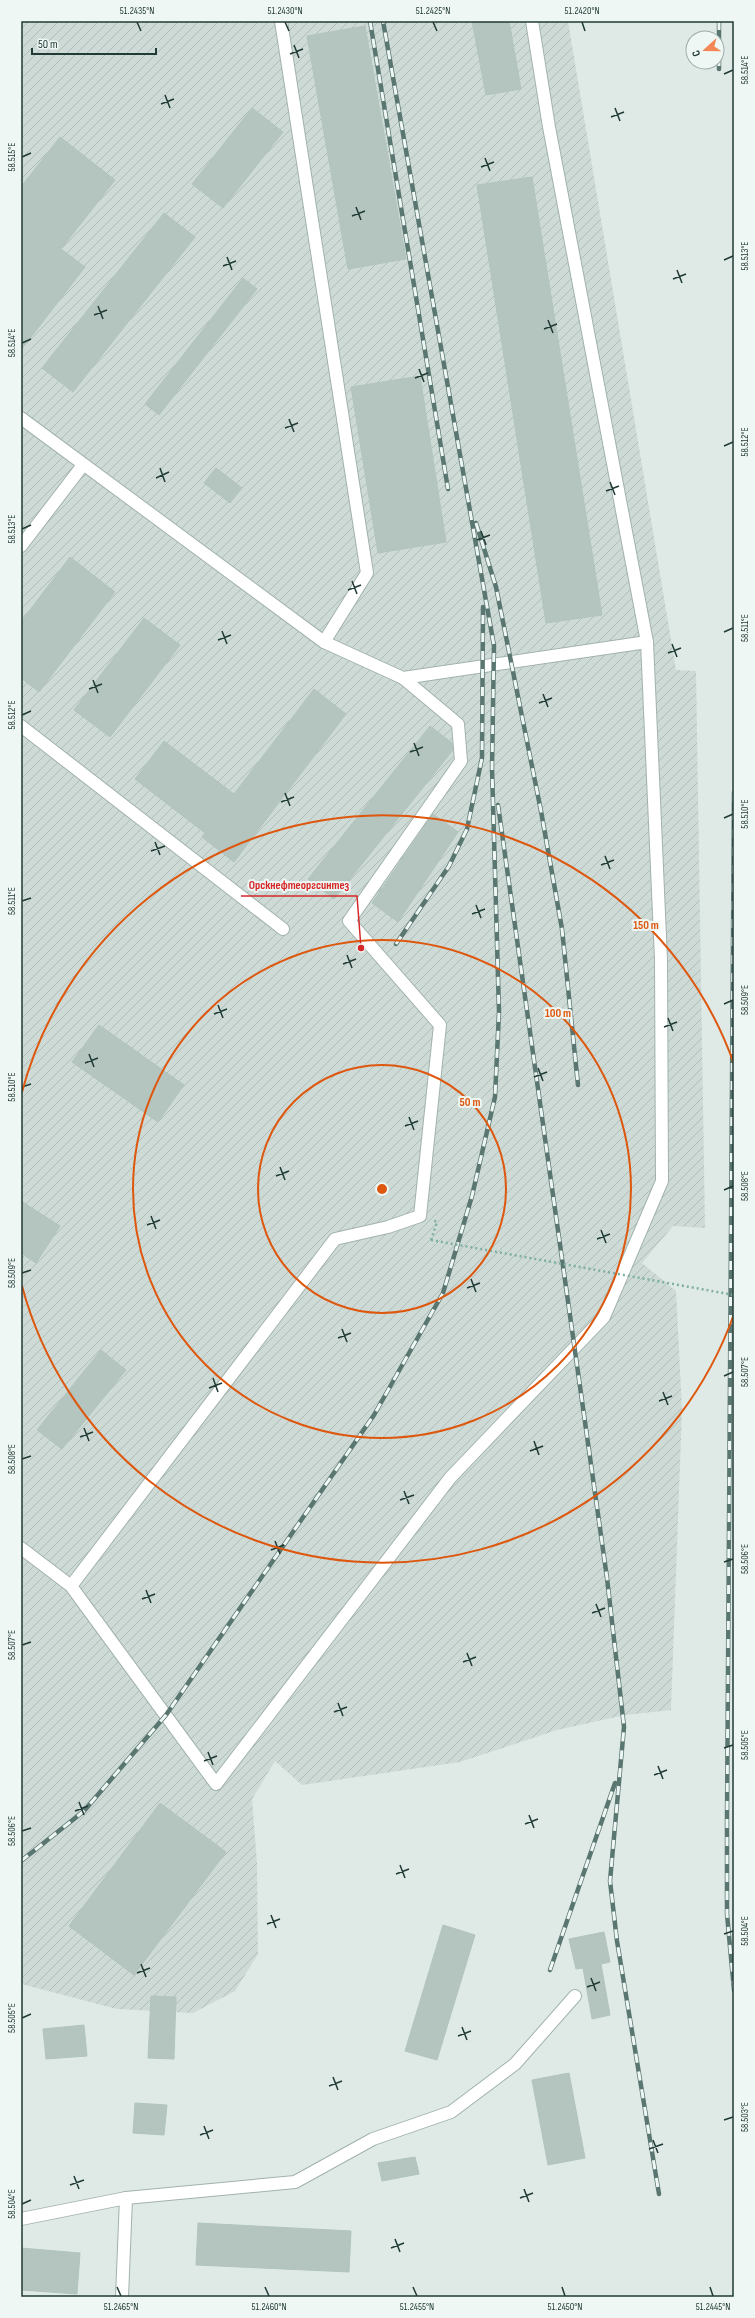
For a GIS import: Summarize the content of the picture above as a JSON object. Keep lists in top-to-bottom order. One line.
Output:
{"places":["Орскнефтеоргсинтез"],"scale_bar":"50 m","north":"left","coordinates":["51.2435°N","51.2430°N","51.2425°N","51.2420°N","58.514°E","58.515°E","58.513°E","58.512°E","58.511°E","58.510°E","58.509°E","58.508°E","58.507°E","58.506°E","58.505°E","58.504°E","58.503°E","51.2465°N","51.2460°N","51.2455°N","51.2450°N","51.2445°N"],"rings":["150 m","100 m","50 m"]}
